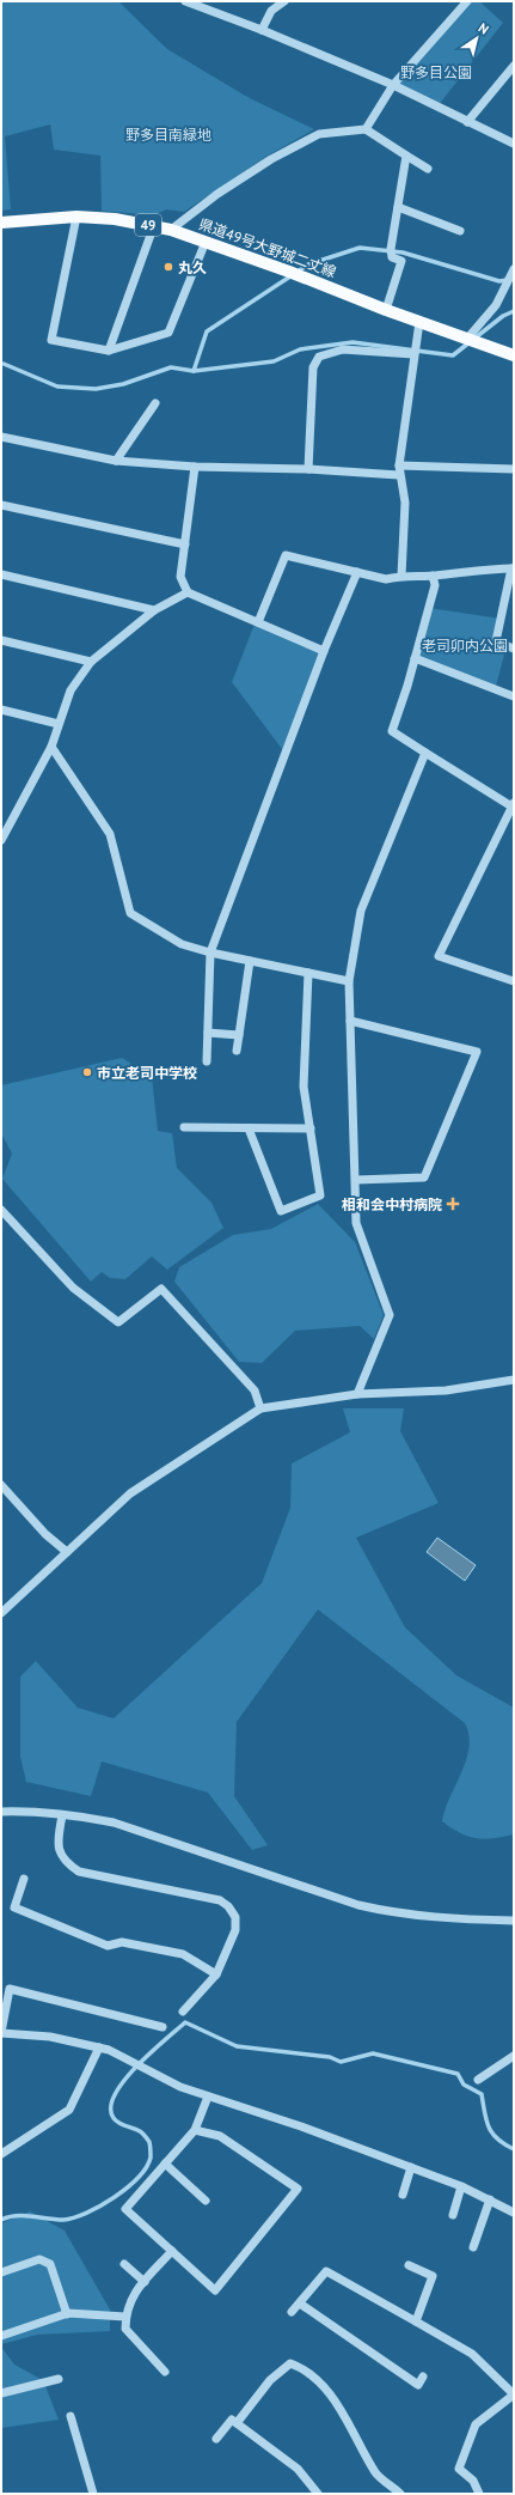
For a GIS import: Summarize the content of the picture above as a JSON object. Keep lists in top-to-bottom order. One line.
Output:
{"streets":{"main road":["49","県道49号大野城二丈線"]},"parks":["野多目公園","野多目南緑地","老司卯内公園"],"places":{"other":["丸久","市立老司中学校"],"health":["相和会中村病院"]},"north":"top right"}
